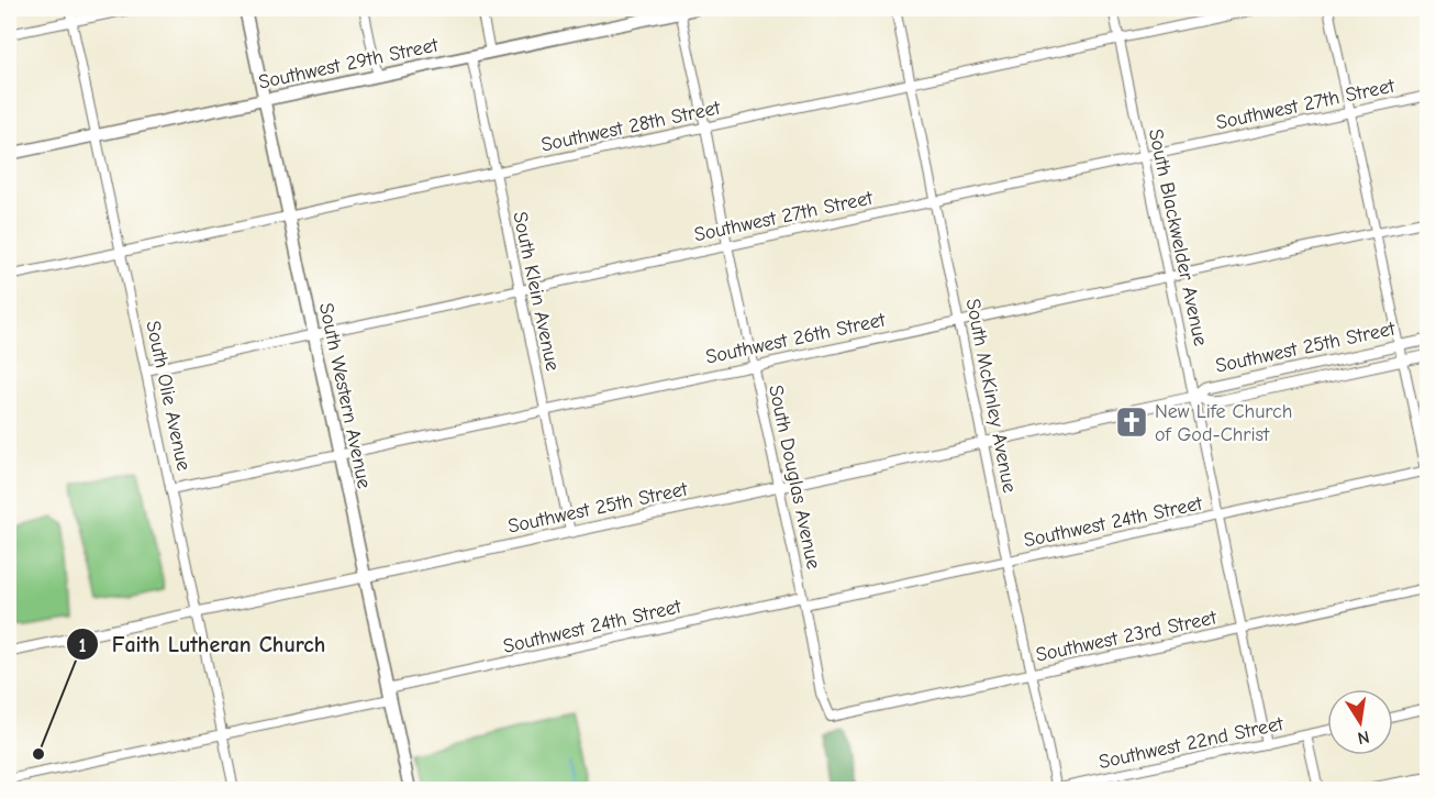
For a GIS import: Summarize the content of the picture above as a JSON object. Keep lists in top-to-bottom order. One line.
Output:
{"streets":{"main road":["Southwest 29th Street","South Western Avenue"],"street":["Southwest 27th Street","Southwest 28th Street","South Blackwelder Avenue","South Klein Avenue","Southwest 26th Street","Southwest 25th Street","South Olie Avenue","South McKinley Avenue","South Douglas Avenue","Southwest 24th Street","Southwest 23rd Street","Southwest 22nd Street"]},"crossings":[["Southwest 29th Street","South Klein Avenue"],["Southwest 29th Street","South Olie Avenue"],["Southwest 29th Street","South Western Avenue"],["Southwest 29th Street","South Douglas Avenue"],["Southwest 27th Street","South Blackwelder Avenue"],["Southwest 27th Street","South Klein Avenue"],["Southwest 27th Street","South Olie Avenue"],["Southwest 27th Street","South Western Avenue"],["Southwest 27th Street","South McKinley Avenue"],["Southwest 27th Street","South Douglas Avenue"],["Southwest 28th Street","South Blackwelder Avenue"],["Southwest 28th Street","South Klein Avenue"],["Southwest 28th Street","South Olie Avenue"],["Southwest 28th Street","South Western Avenue"],["Southwest 28th Street","South McKinley Avenue"],["Southwest 28th Street","South Douglas Avenue"],["South Blackwelder Avenue","Southwest 26th Street"],["South Blackwelder Avenue","Southwest 25th Street"],["South Blackwelder Avenue","Southwest 24th Street"],["South Blackwelder Avenue","Southwest 23rd Street"],["South Blackwelder Avenue","Southwest 22nd Street"],["South Klein Avenue","Southwest 26th Street"],["South Klein Avenue","Southwest 25th Street"],["Southwest 26th Street","South Olie Avenue"],["Southwest 26th Street","South Western Avenue"],["Southwest 26th Street","South McKinley Avenue"],["Southwest 26th Street","South Douglas Avenue"],["Southwest 25th Street","South Olie Avenue"],["Southwest 25th Street","South Western Avenue"],["Southwest 25th Street","South McKinley Avenue"],["Southwest 25th Street","South Douglas Avenue"],["South Olie Avenue","Southwest 24th Street"],["South Western Avenue","Southwest 24th Street"],["South McKinley Avenue","Southwest 24th Street"],["South McKinley Avenue","Southwest 23rd Street"],["South McKinley Avenue","Southwest 22nd Street"],["South Douglas Avenue","Southwest 24th Street"],["South Douglas Avenue","Southwest 23rd Street"]],"places":{"church":["New Life Church of God-Christ"],"other":["Faith Lutheran Church"]},"north":"bottom"}
